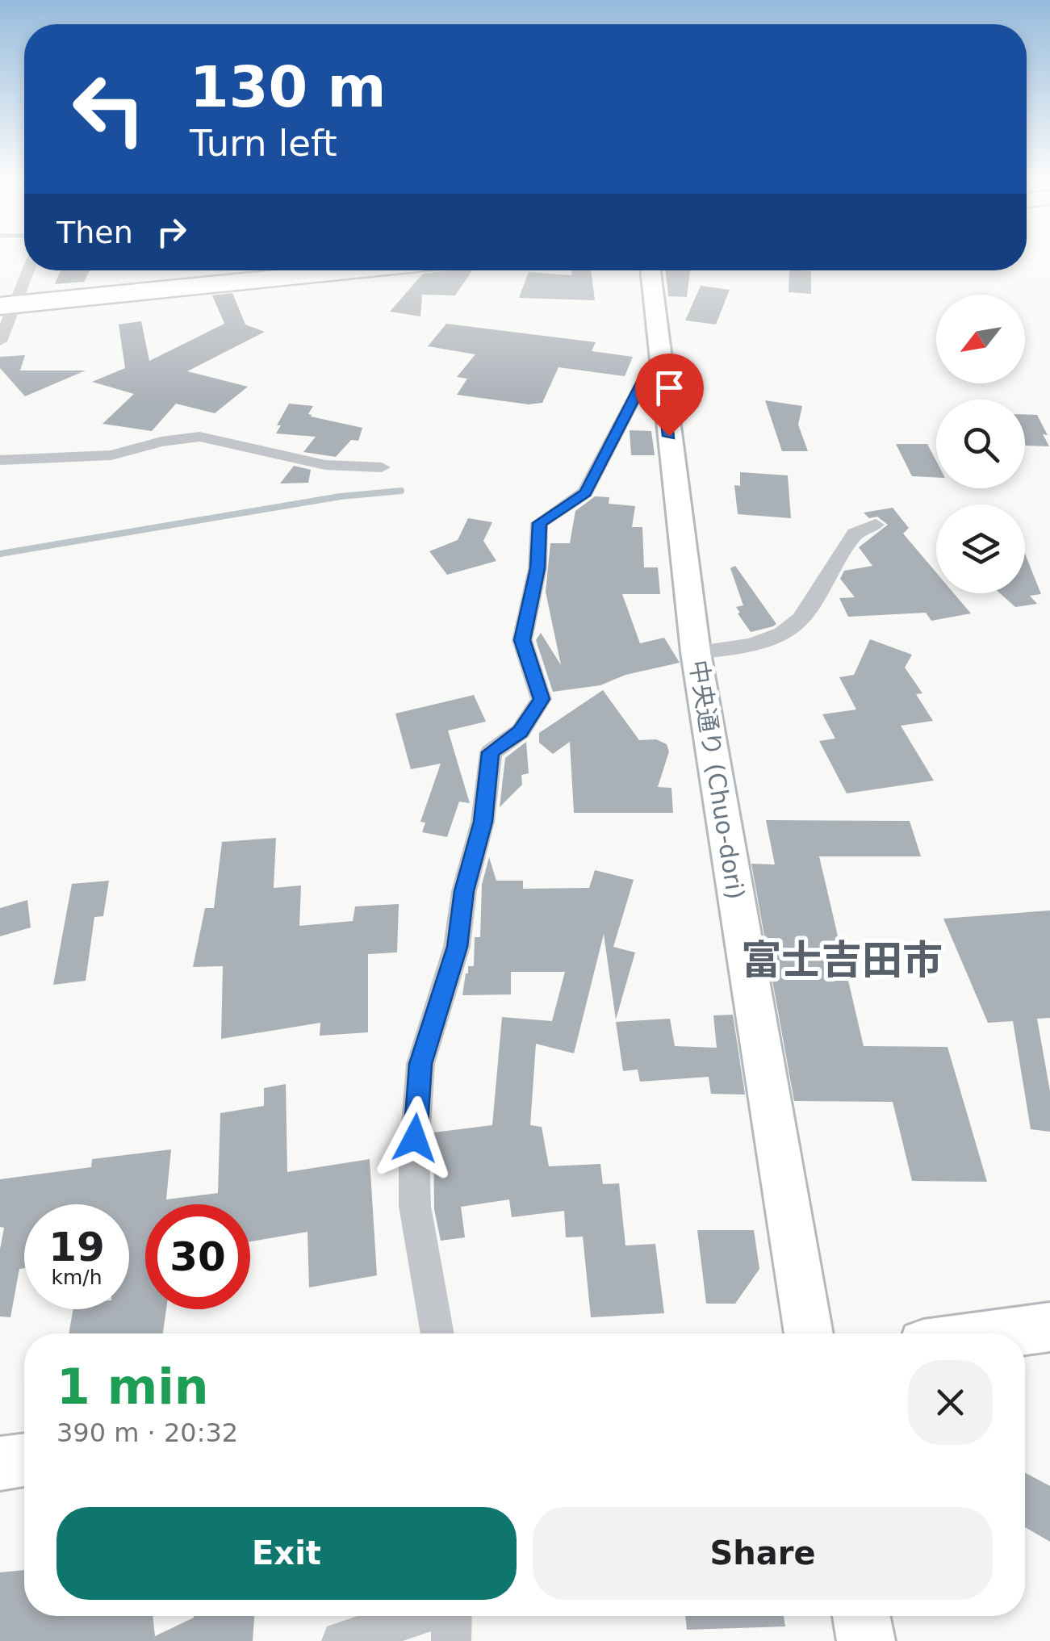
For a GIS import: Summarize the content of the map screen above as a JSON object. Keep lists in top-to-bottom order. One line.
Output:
{"streets":{"street":["中央通り (Chuo-dori)"]},"districts":["富士吉田市"],"north":"bottom left","page":{"turn":["130 m","Turn left"],"then":"Then","speed":"19 km/h","limit":"30","heading":["1 min","390 m · 20:32"],"buttons":["Exit","Share"]}}
